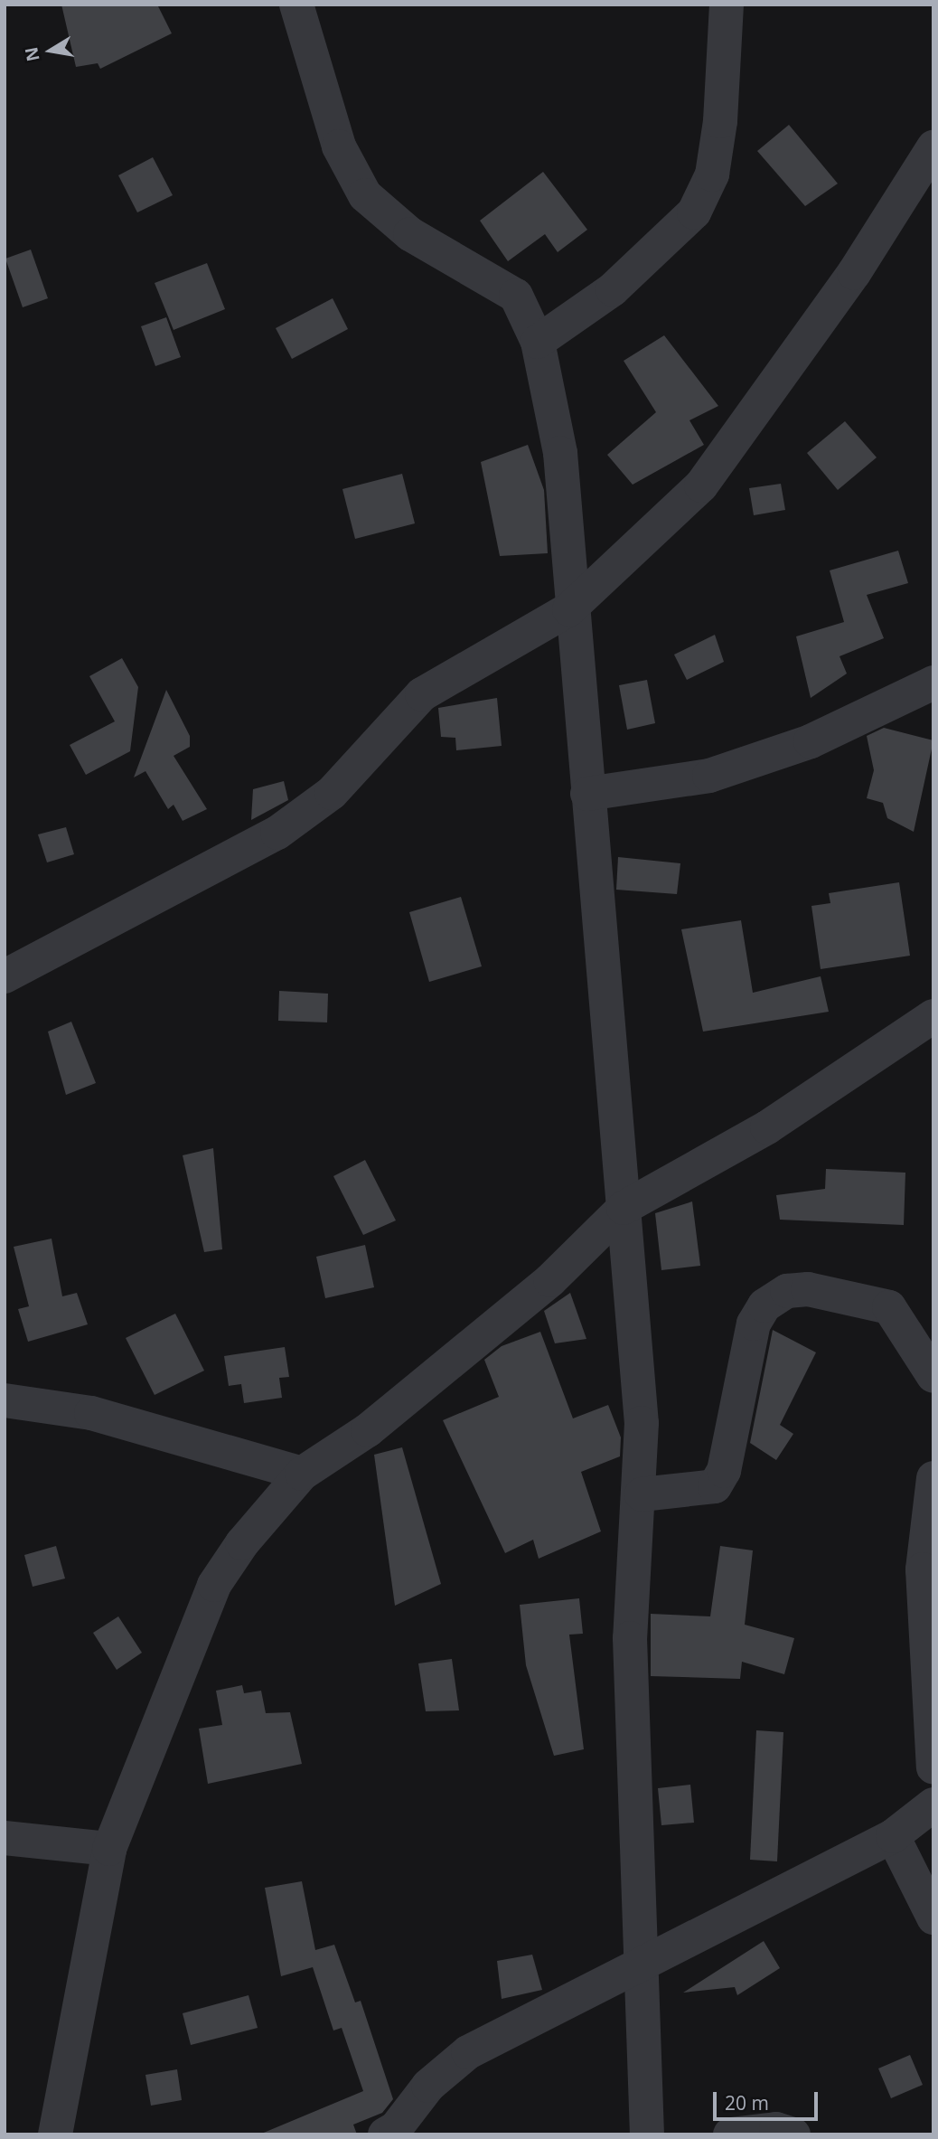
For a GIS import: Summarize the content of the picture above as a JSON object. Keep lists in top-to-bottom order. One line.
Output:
{"scale_bar":"20 m","north":"left"}
